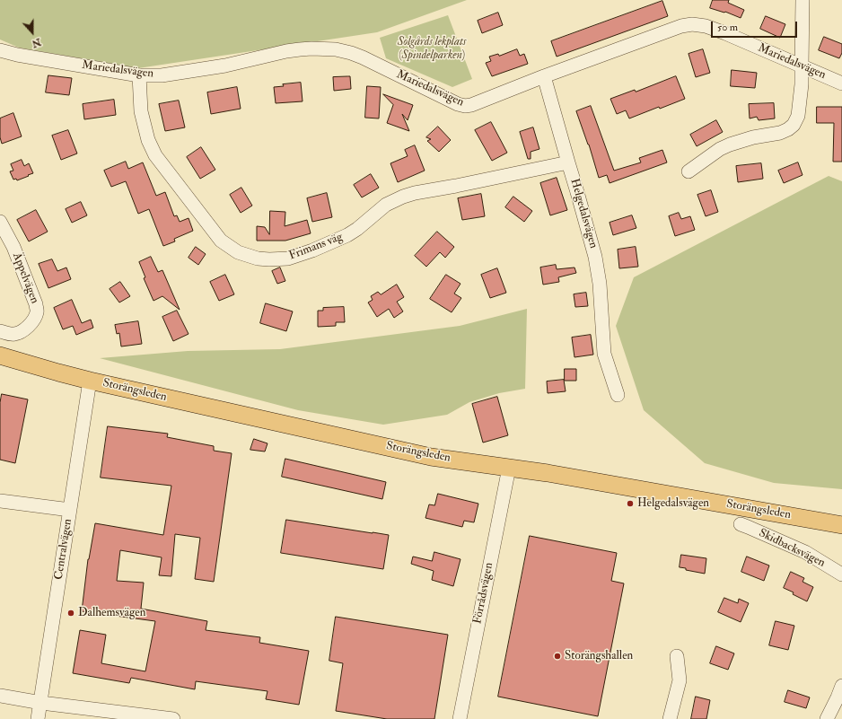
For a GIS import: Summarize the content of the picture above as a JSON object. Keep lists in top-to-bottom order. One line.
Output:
{"streets":{"main road":["Storängsleden"],"street":["Mariedalsvägen","Helgedalsvägen","Frimans väg","Äppelvägen","Skidbacksvägen","Centralvägen","Förrådsvägen"]},"crossings":[["Mariedalsvägen","Helgedalsvägen"],["Mariedalsvägen","Frimans väg"],["Helgedalsvägen","Frimans väg"],["Storängsleden","Centralvägen"],["Storängsleden","Förrådsvägen"]],"parks":["Solgårds lekplats (Spindelparken)"],"places":["Helgedalsvägen","Dalhemsvägen","Storängshallen"],"scale_bar":"50 m","north":"bottom"}
